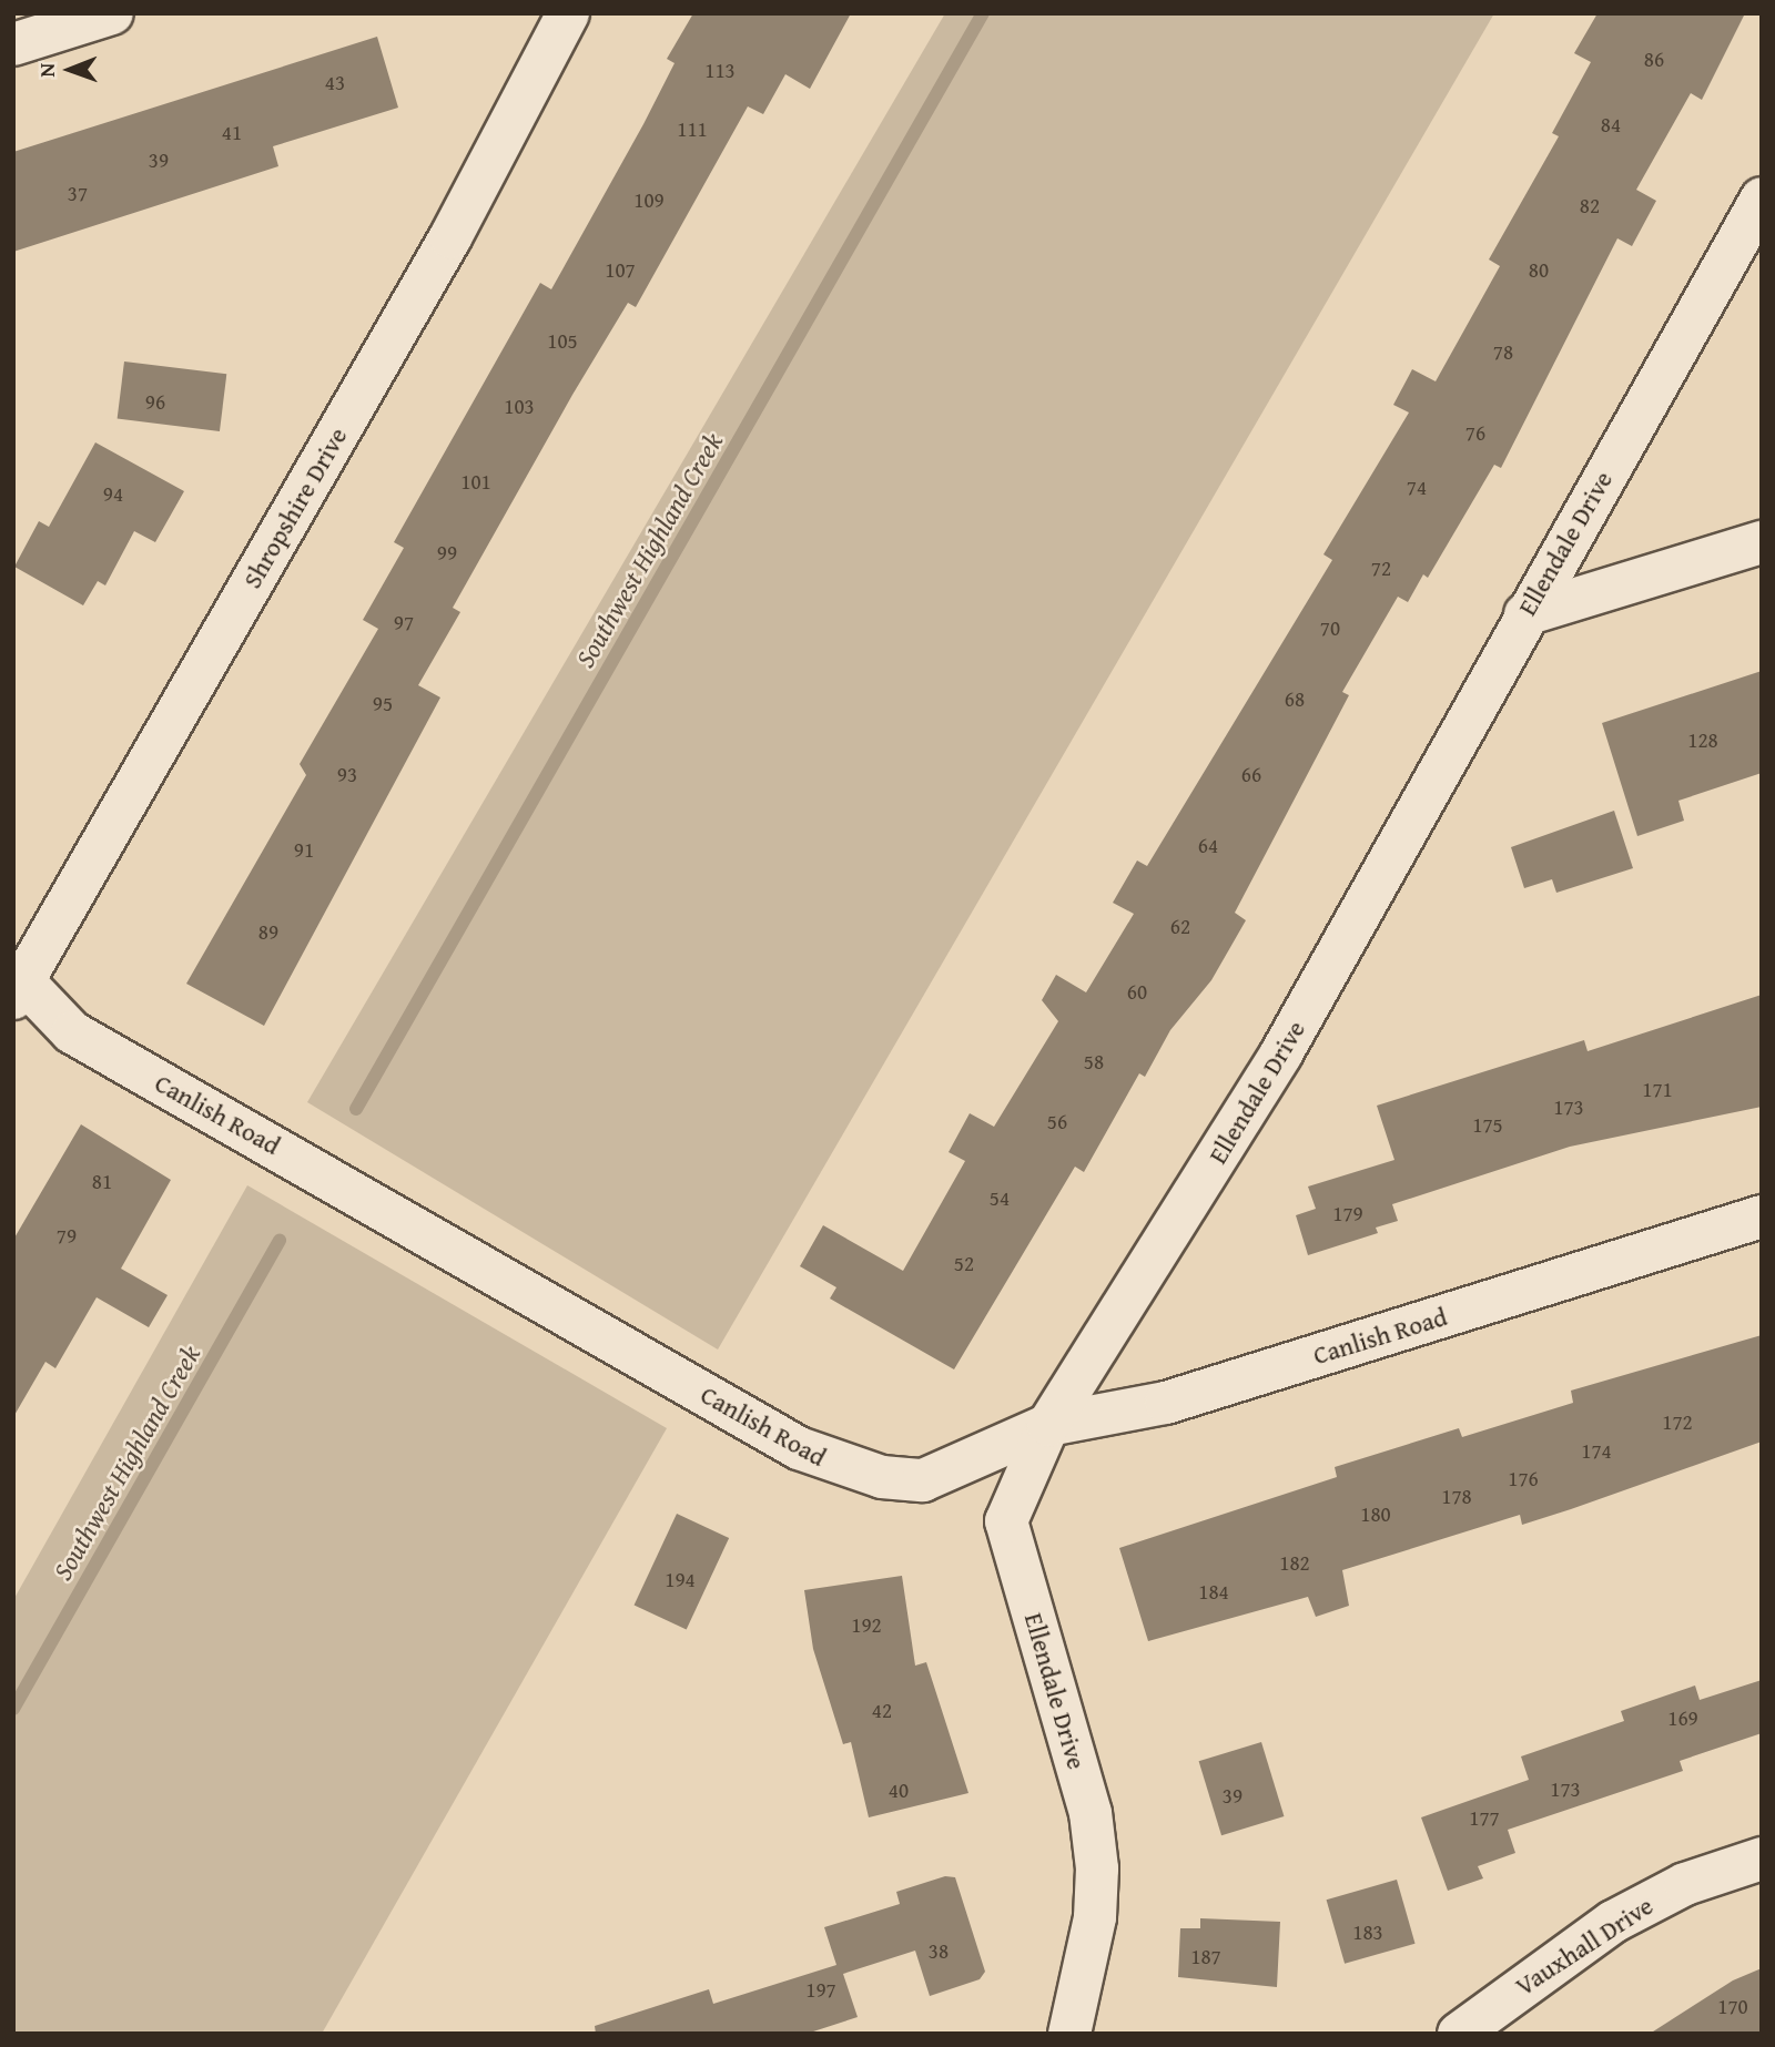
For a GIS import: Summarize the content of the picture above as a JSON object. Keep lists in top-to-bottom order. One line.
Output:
{"streets":{"street":["Shropshire Drive","Ellendale Drive","Canlish Road","Vauxhall Drive"]},"crossings":[["Shropshire Drive","Canlish Road"],["Ellendale Drive","Canlish Road"]],"water":["Southwest Highland Creek"],"house_numbers":["86","113","43","84","111","41","39","37","109","82","107","80","105","78","96","103","76","101","74","94","99","72","97","70","68","95","128","93","66","64","91","62","89","60","58","171","173","56","175","81","54","179","79","52","172","174","176","178","180","182","194","184","192","42","169","173","40","39","177","183","38","187","197","170"],"north":"left"}
